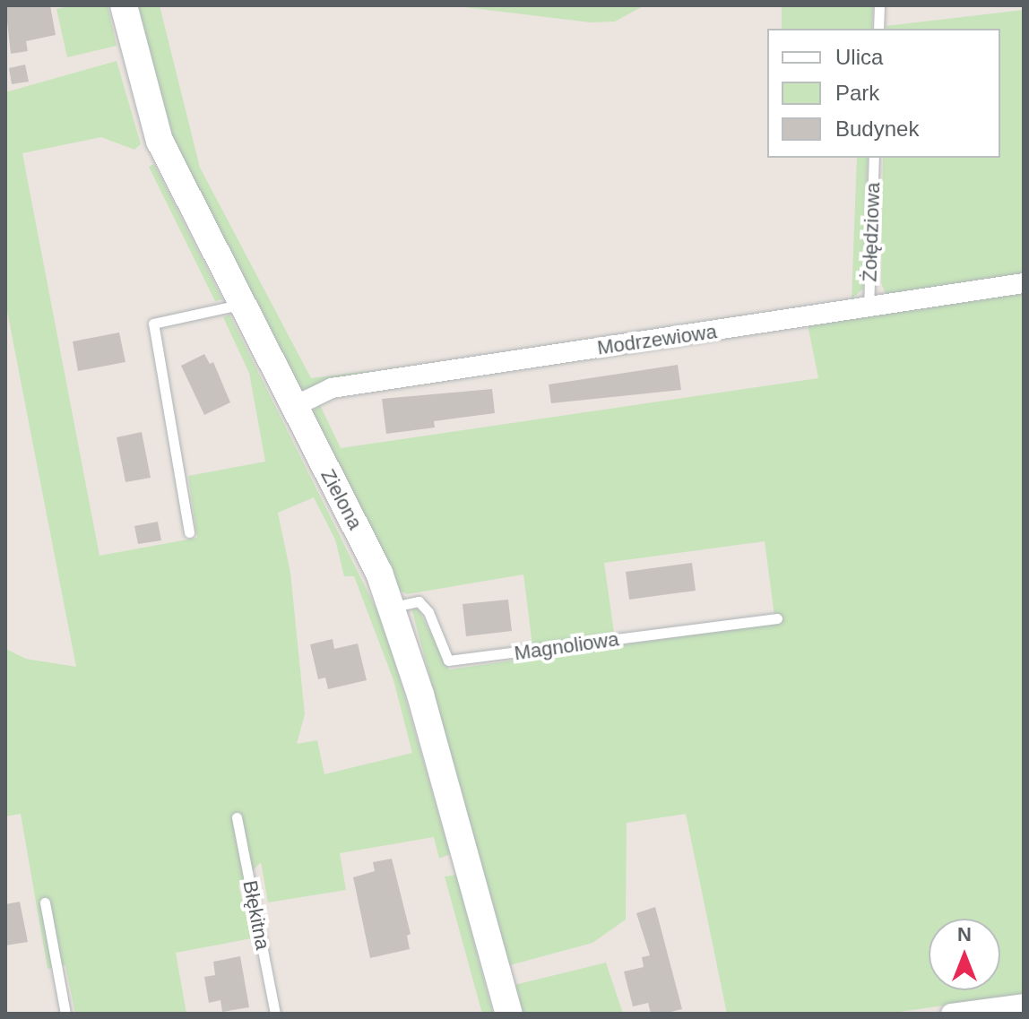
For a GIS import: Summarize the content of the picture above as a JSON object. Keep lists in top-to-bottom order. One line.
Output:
{"streets":{"street":["Modrzewiowa","Zielona"],"lane":["Żołędziowa","Magnoliowa","Błękitna"]},"crossings":[["Żołędziowa","Modrzewiowa"],["Modrzewiowa","Zielona"],["Zielona","Magnoliowa"]],"legend":["Ulica","Park","Budynek"],"north":"top"}
